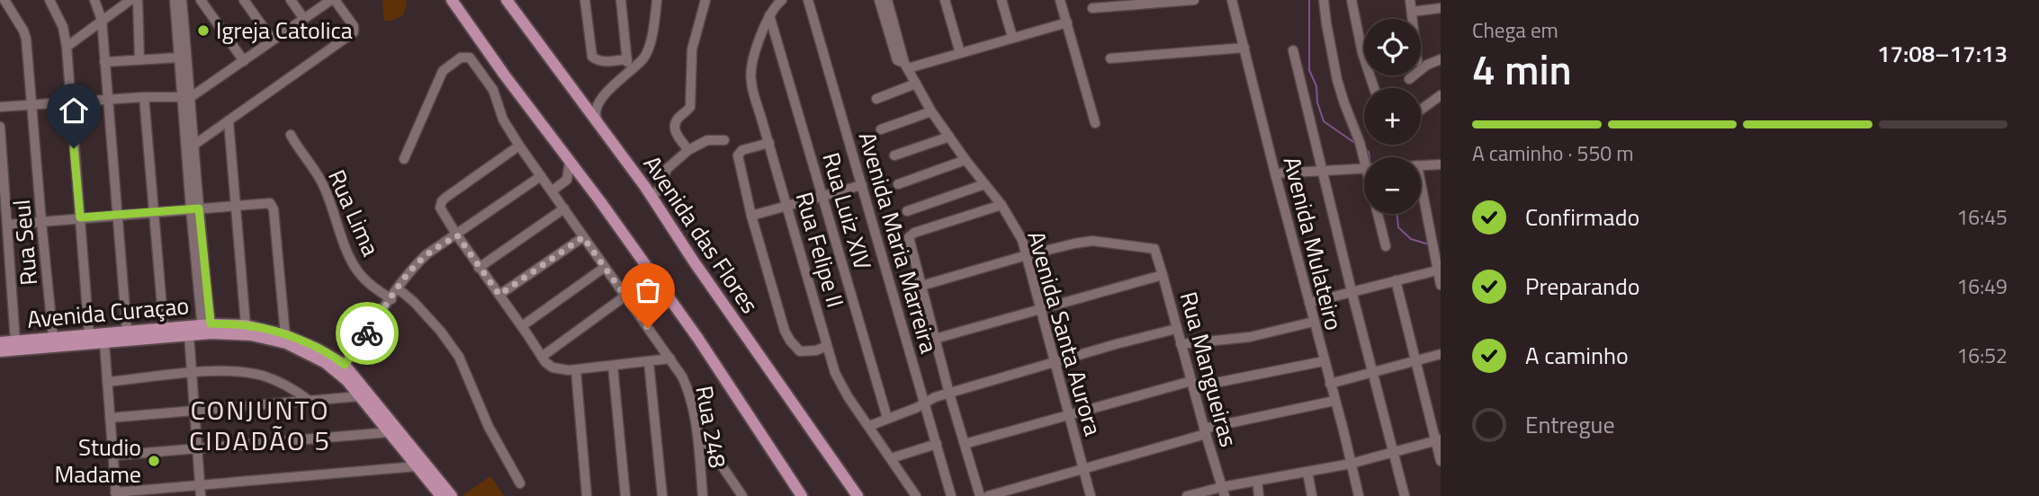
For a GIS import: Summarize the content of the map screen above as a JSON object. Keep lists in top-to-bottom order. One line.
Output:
{"streets":{"main road":["Avenida das Flores","Avenida Curaçao"],"street":["Rua Luiz XIV","Rua Lima","Rua Seul","Avenida Maria Marreira","Avenida Mulateiro","Rua Felipe II","Avenida Santa Aurora","Rua Mangueiras","Rua 248"]},"crossings":[["Rua Luiz XIV","Rua Felipe II"],["Rua Seul","Avenida Curaçao"],["Avenida Santa Aurora","Rua Mangueiras"]],"districts":["CONJUNTO CIDADÃO 5"],"places":["Igreja Catolica","Studio Madame"],"page":{"heading":["4 min","Chega em","17:08–17:13"],"map_buttons":["+","−"],"bar":"A caminho · 550 m","list":[["Confirmado","16:45"],["Preparando","16:49"],["A caminho","16:52"],"Entregue"]}}
